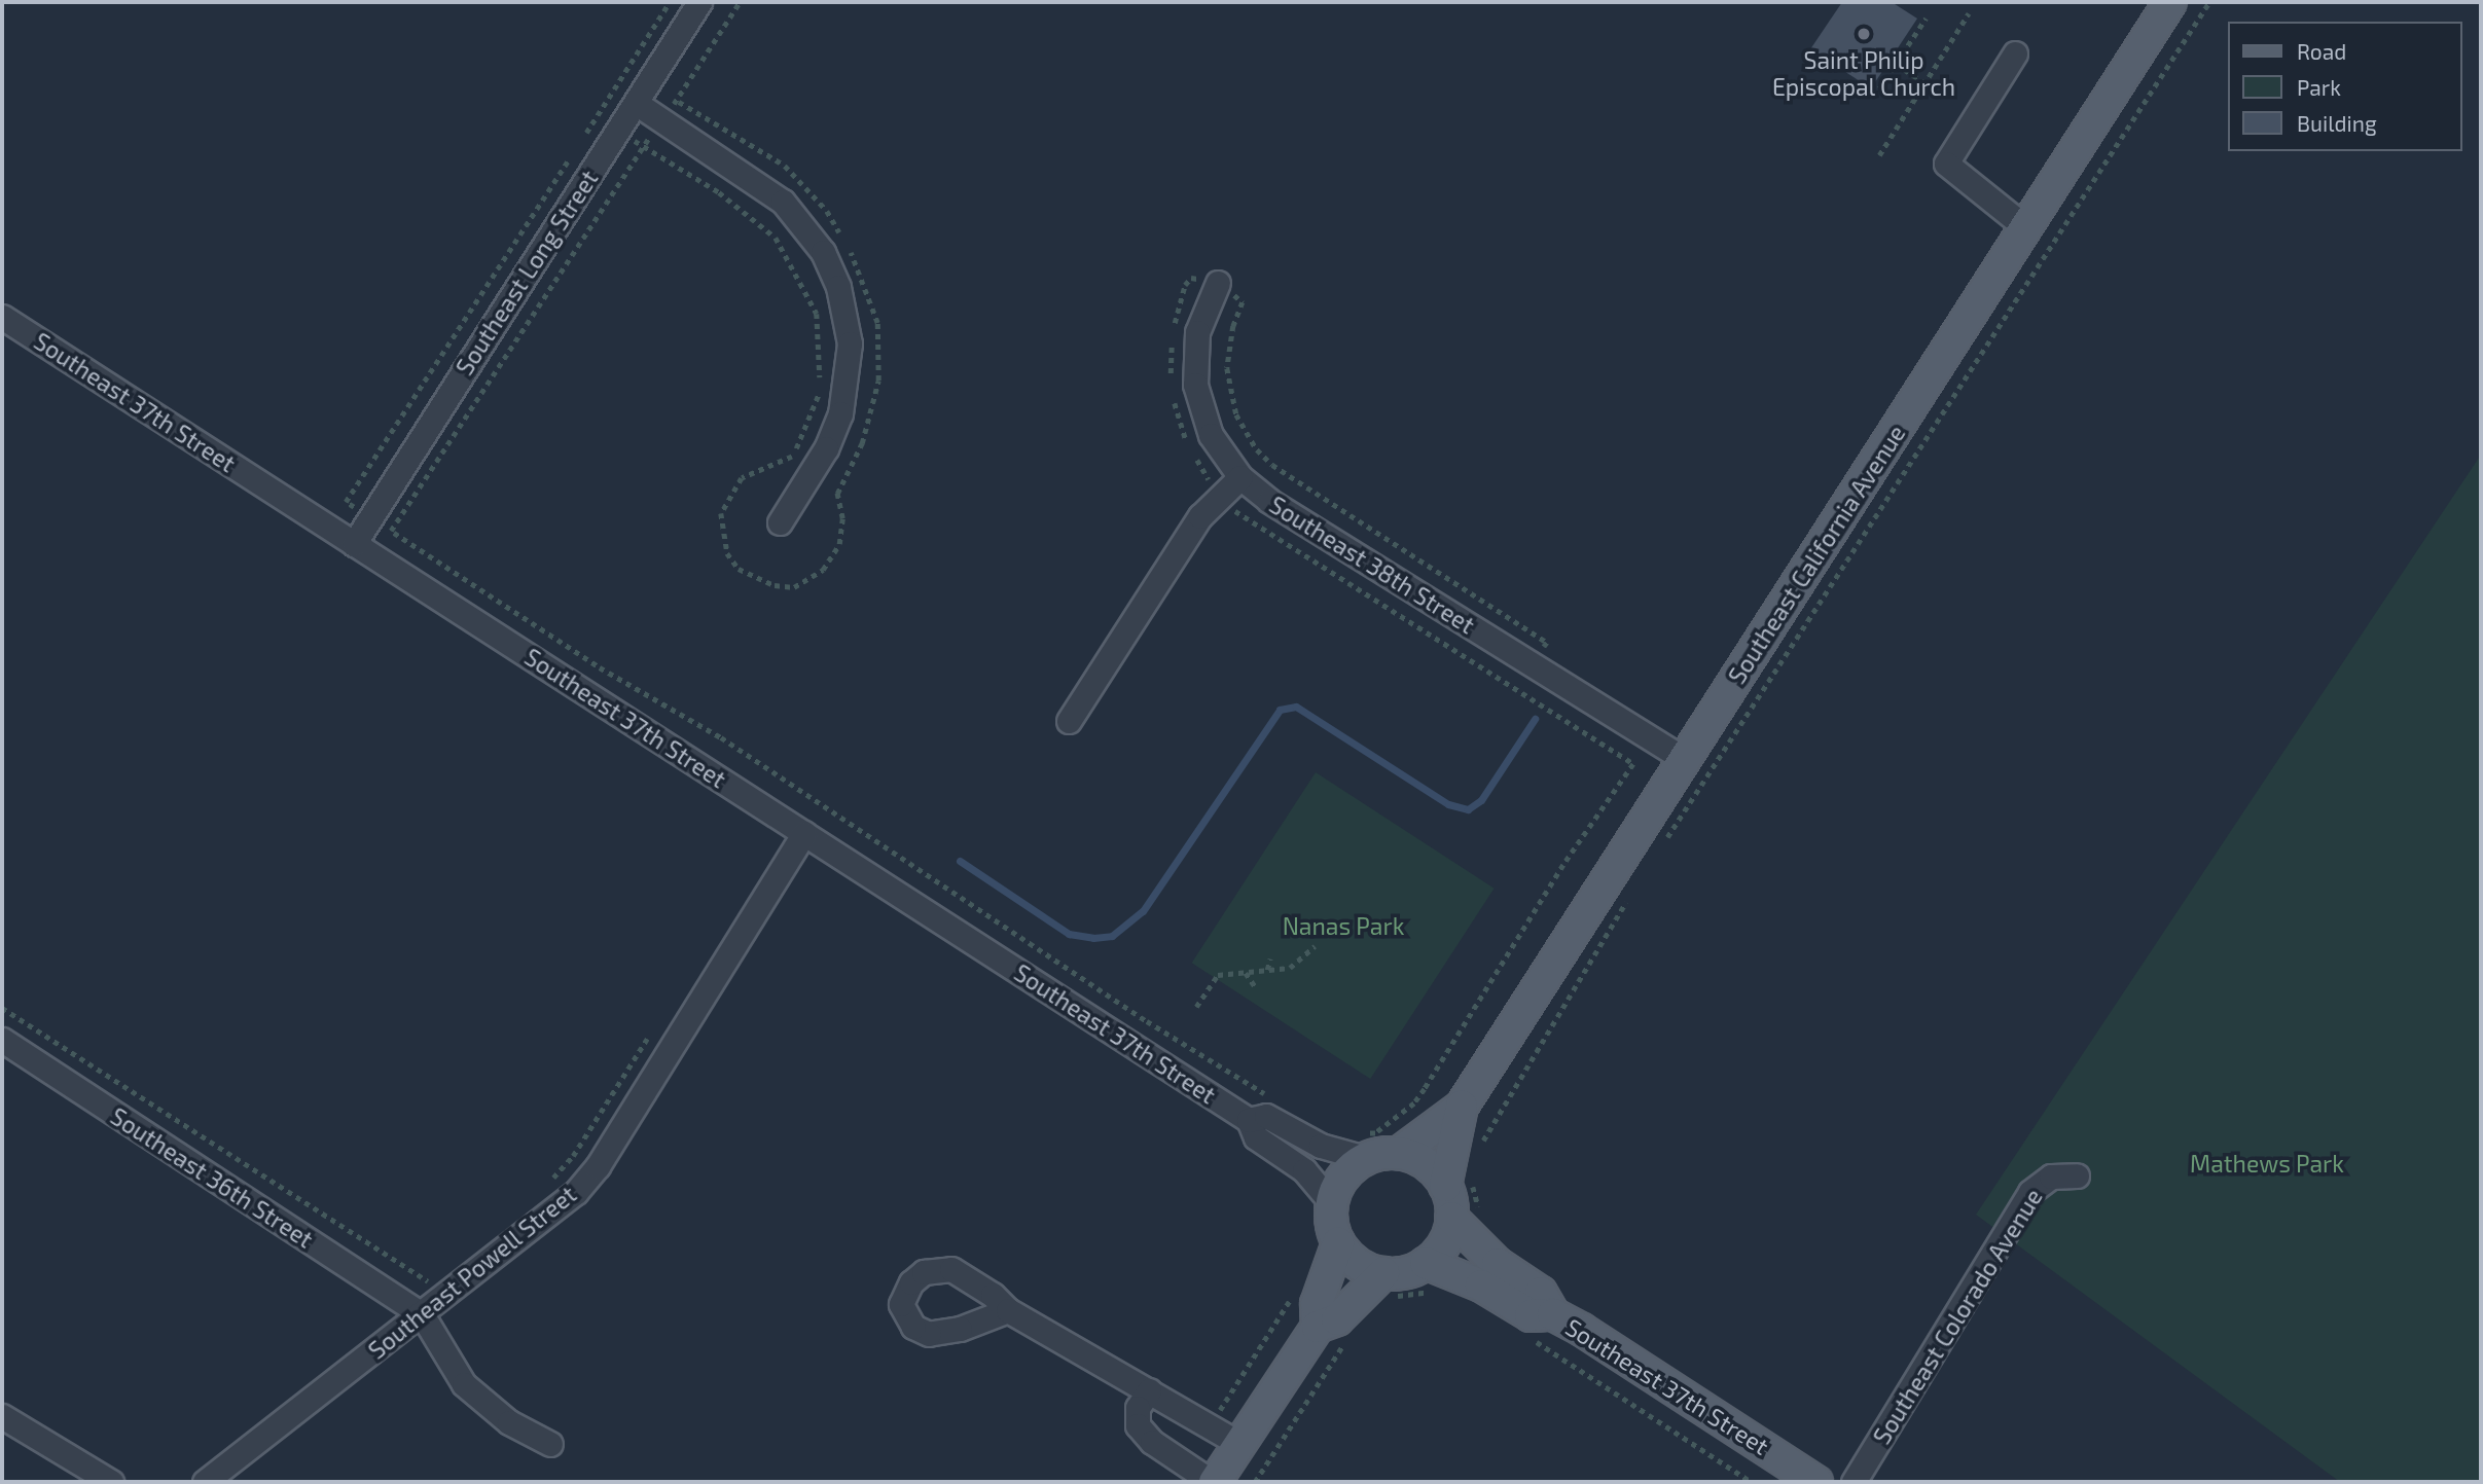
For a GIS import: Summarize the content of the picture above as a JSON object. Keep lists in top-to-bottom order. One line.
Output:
{"streets":{"main road":["Southeast 37th Street","Southeast California Avenue"],"street":["Southeast Long Street","Southeast 38th Street","Southeast 36th Street","Southeast Powell Street","Southeast Colorado Avenue"]},"crossings":[["Southeast Long Street","Southeast 37th Street"],["Southeast 37th Street","Southeast Powell Street"],["Southeast California Avenue","Southeast 38th Street"],["Southeast 36th Street","Southeast Powell Street"]],"parks":["Nanas Park","Mathews Park"],"places":["Saint Philip Episcopal Church"],"legend":["Road","Park","Building"]}
